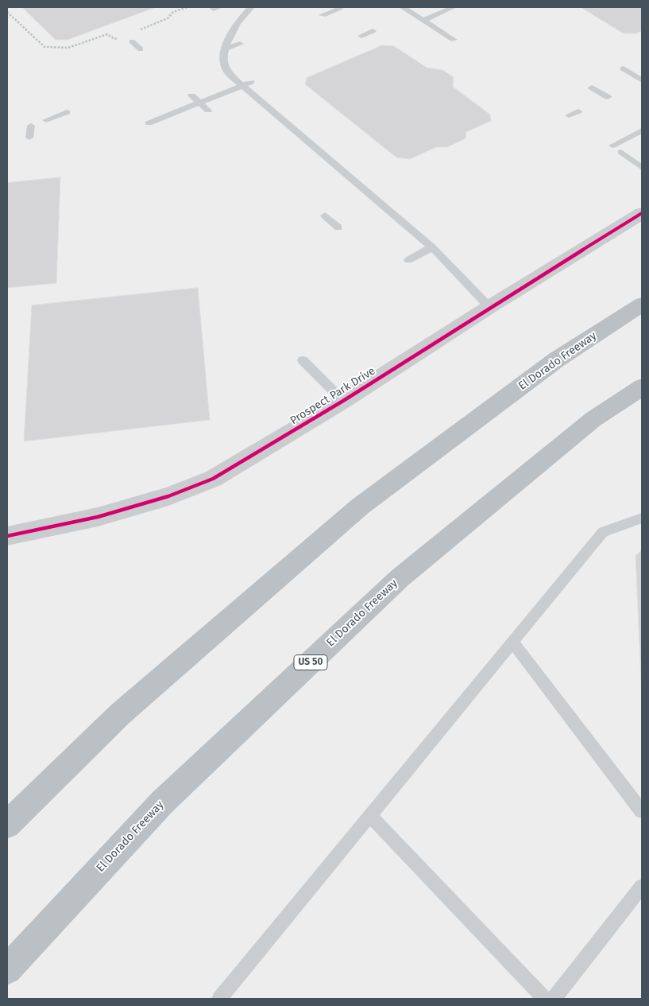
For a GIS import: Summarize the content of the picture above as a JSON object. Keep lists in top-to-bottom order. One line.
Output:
{"streets":{"highway":["El Dorado Freeway","US 50"],"street":["Prospect Park Drive"]}}
